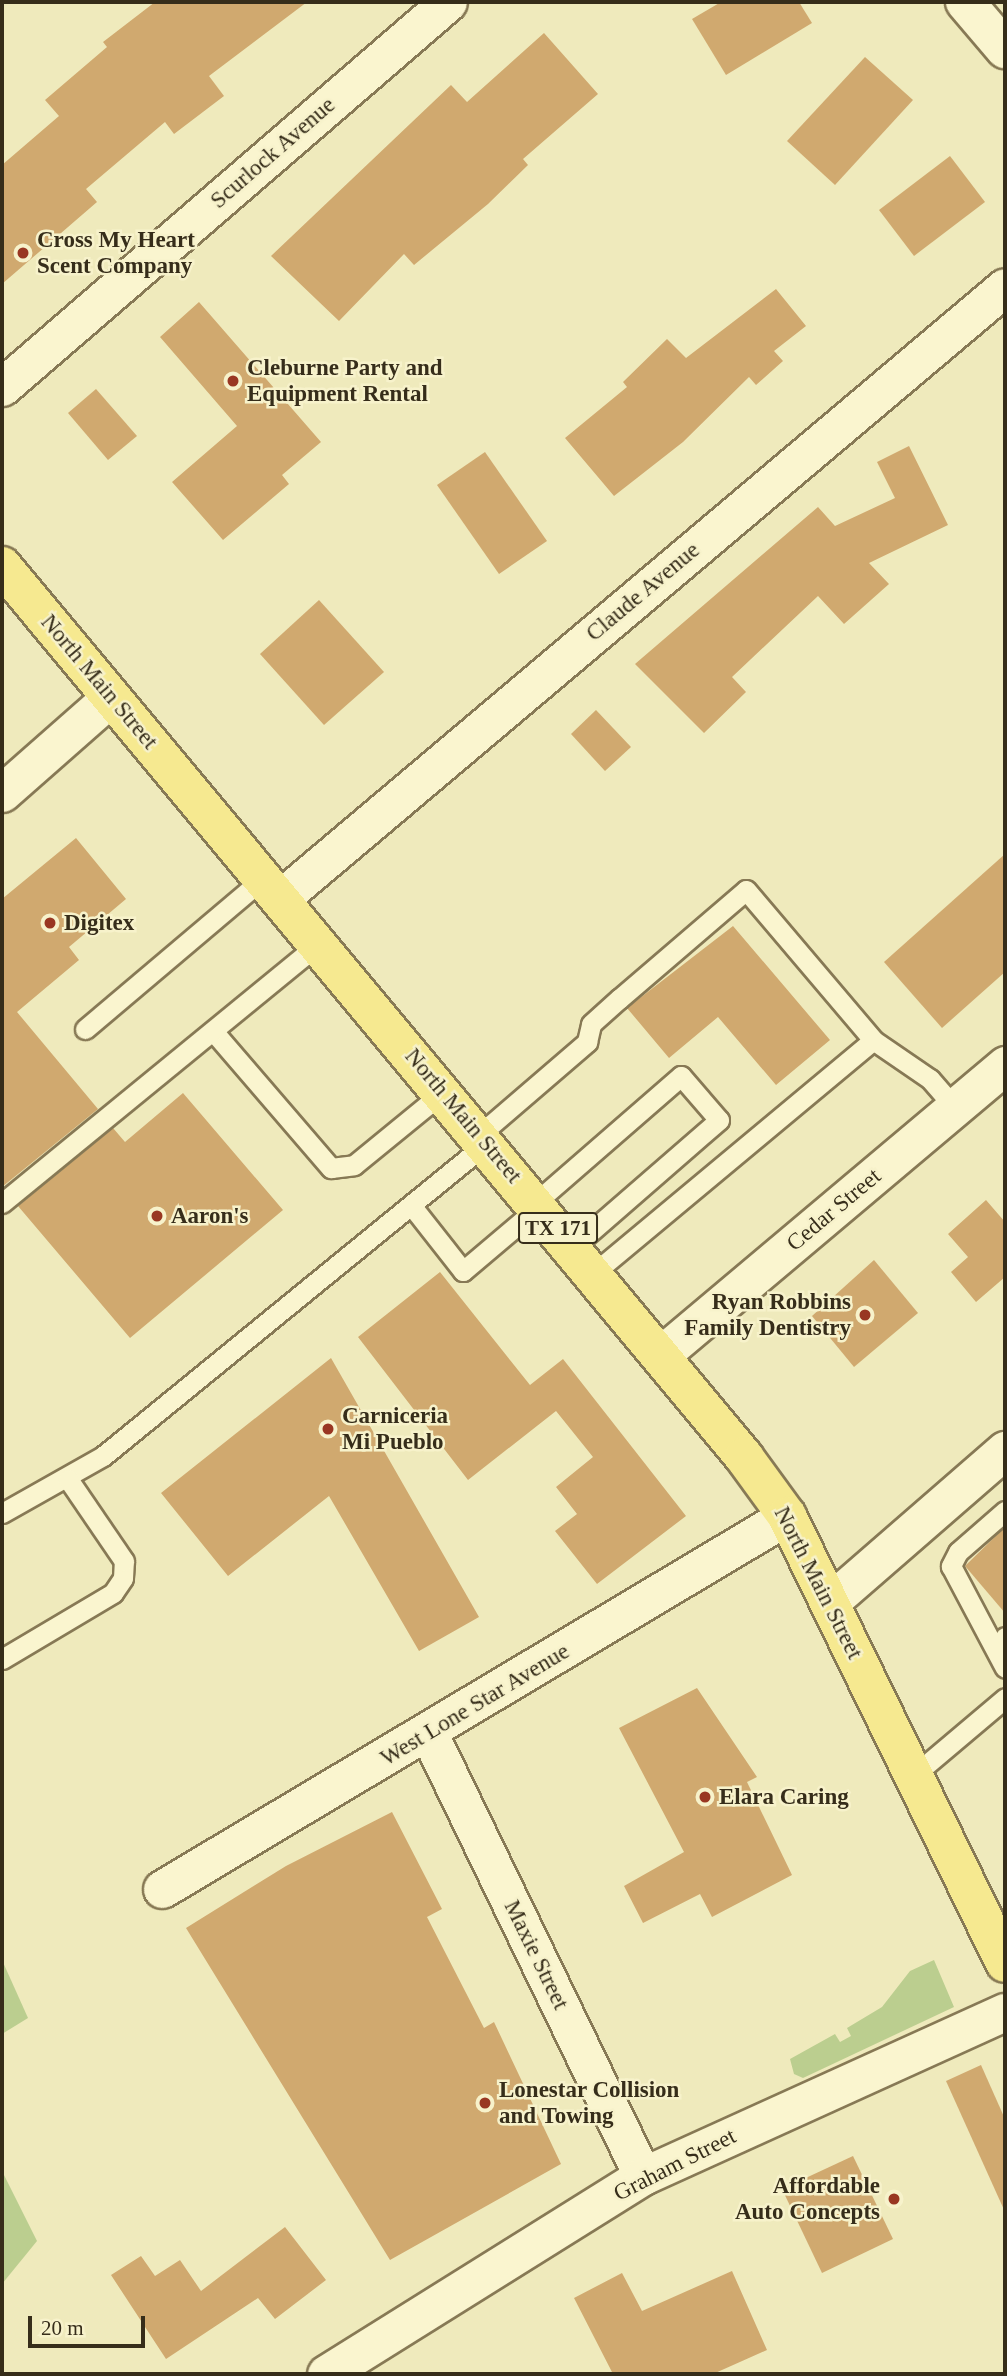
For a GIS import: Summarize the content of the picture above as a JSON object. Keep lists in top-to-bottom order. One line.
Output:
{"streets":{"main road":["North Main Street","TX 171"],"street":["Scurlock Avenue","Claude Avenue","Cedar Street","West Lone Star Avenue","Maxie Street","Graham Street"]},"crossings":[["Claude Avenue","North Main Street"],["North Main Street","Cedar Street"],["North Main Street","West Lone Star Avenue"],["West Lone Star Avenue","Maxie Street"],["Maxie Street","Graham Street"]],"places":["Cross My Heart Scent Company","Cleburne Party and Equipment Rental","Digitex","Aaron's","Ryan Robbins Family Dentistry","Carniceria Mi Pueblo","Elara Caring","Lonestar Collision and Towing","Affordable Auto Concepts"],"scale_bar":"20 m"}
